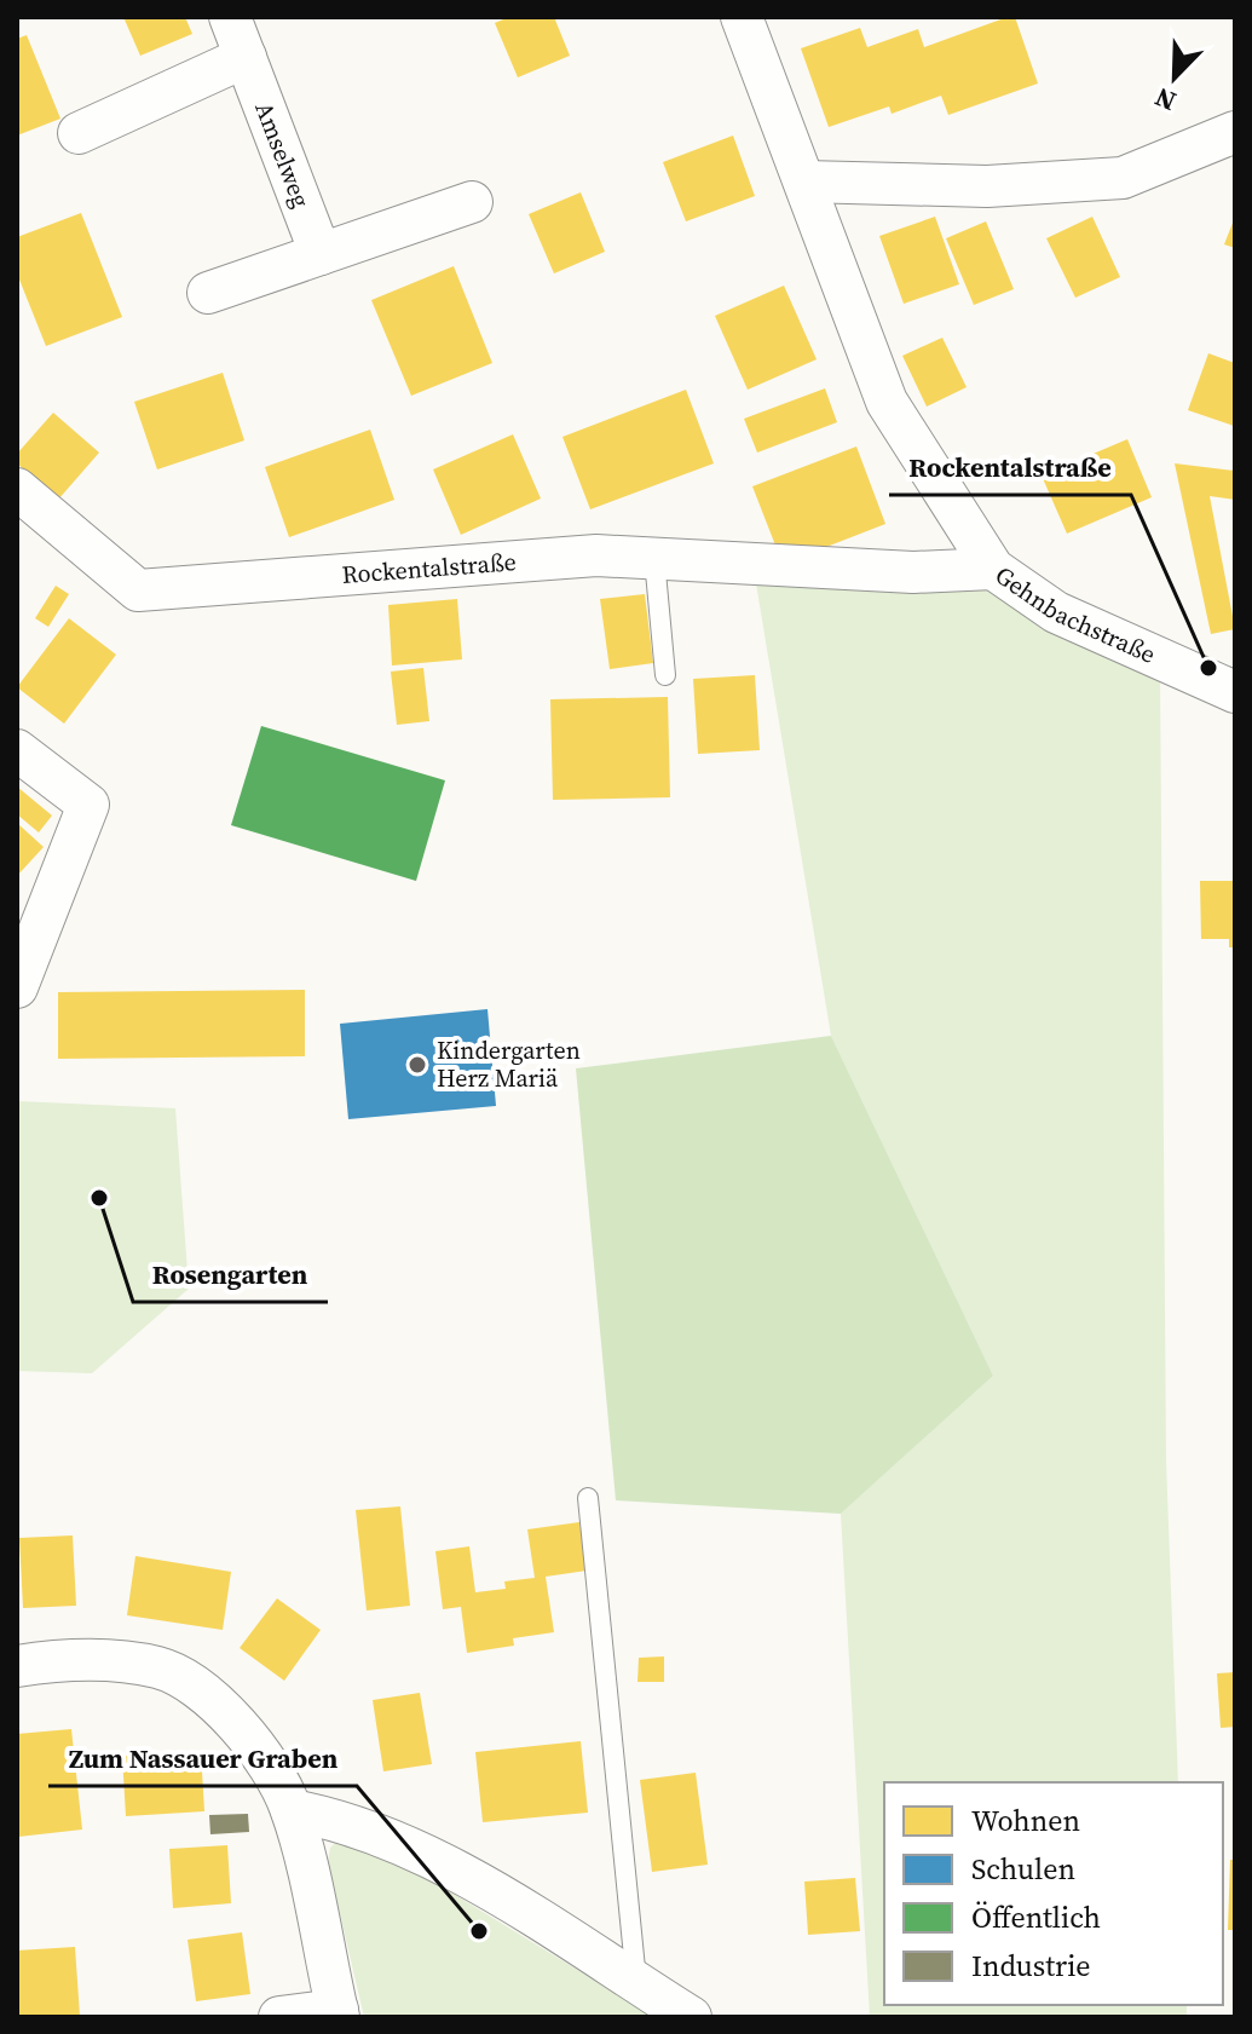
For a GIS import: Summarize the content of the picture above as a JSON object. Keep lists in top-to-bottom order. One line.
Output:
{"streets":{"street":["Amselweg","Rockentalstraße","Gehnbachstraße"]},"crossings":[["Rockentalstraße","Gehnbachstraße"]],"places":["Rockentalstraße","Kindergarten Herz Mariä","Rosengarten","Zum Nassauer Graben"],"legend":["Wohnen","Schulen","Öffentlich","Industrie"],"north":"bottom left"}
